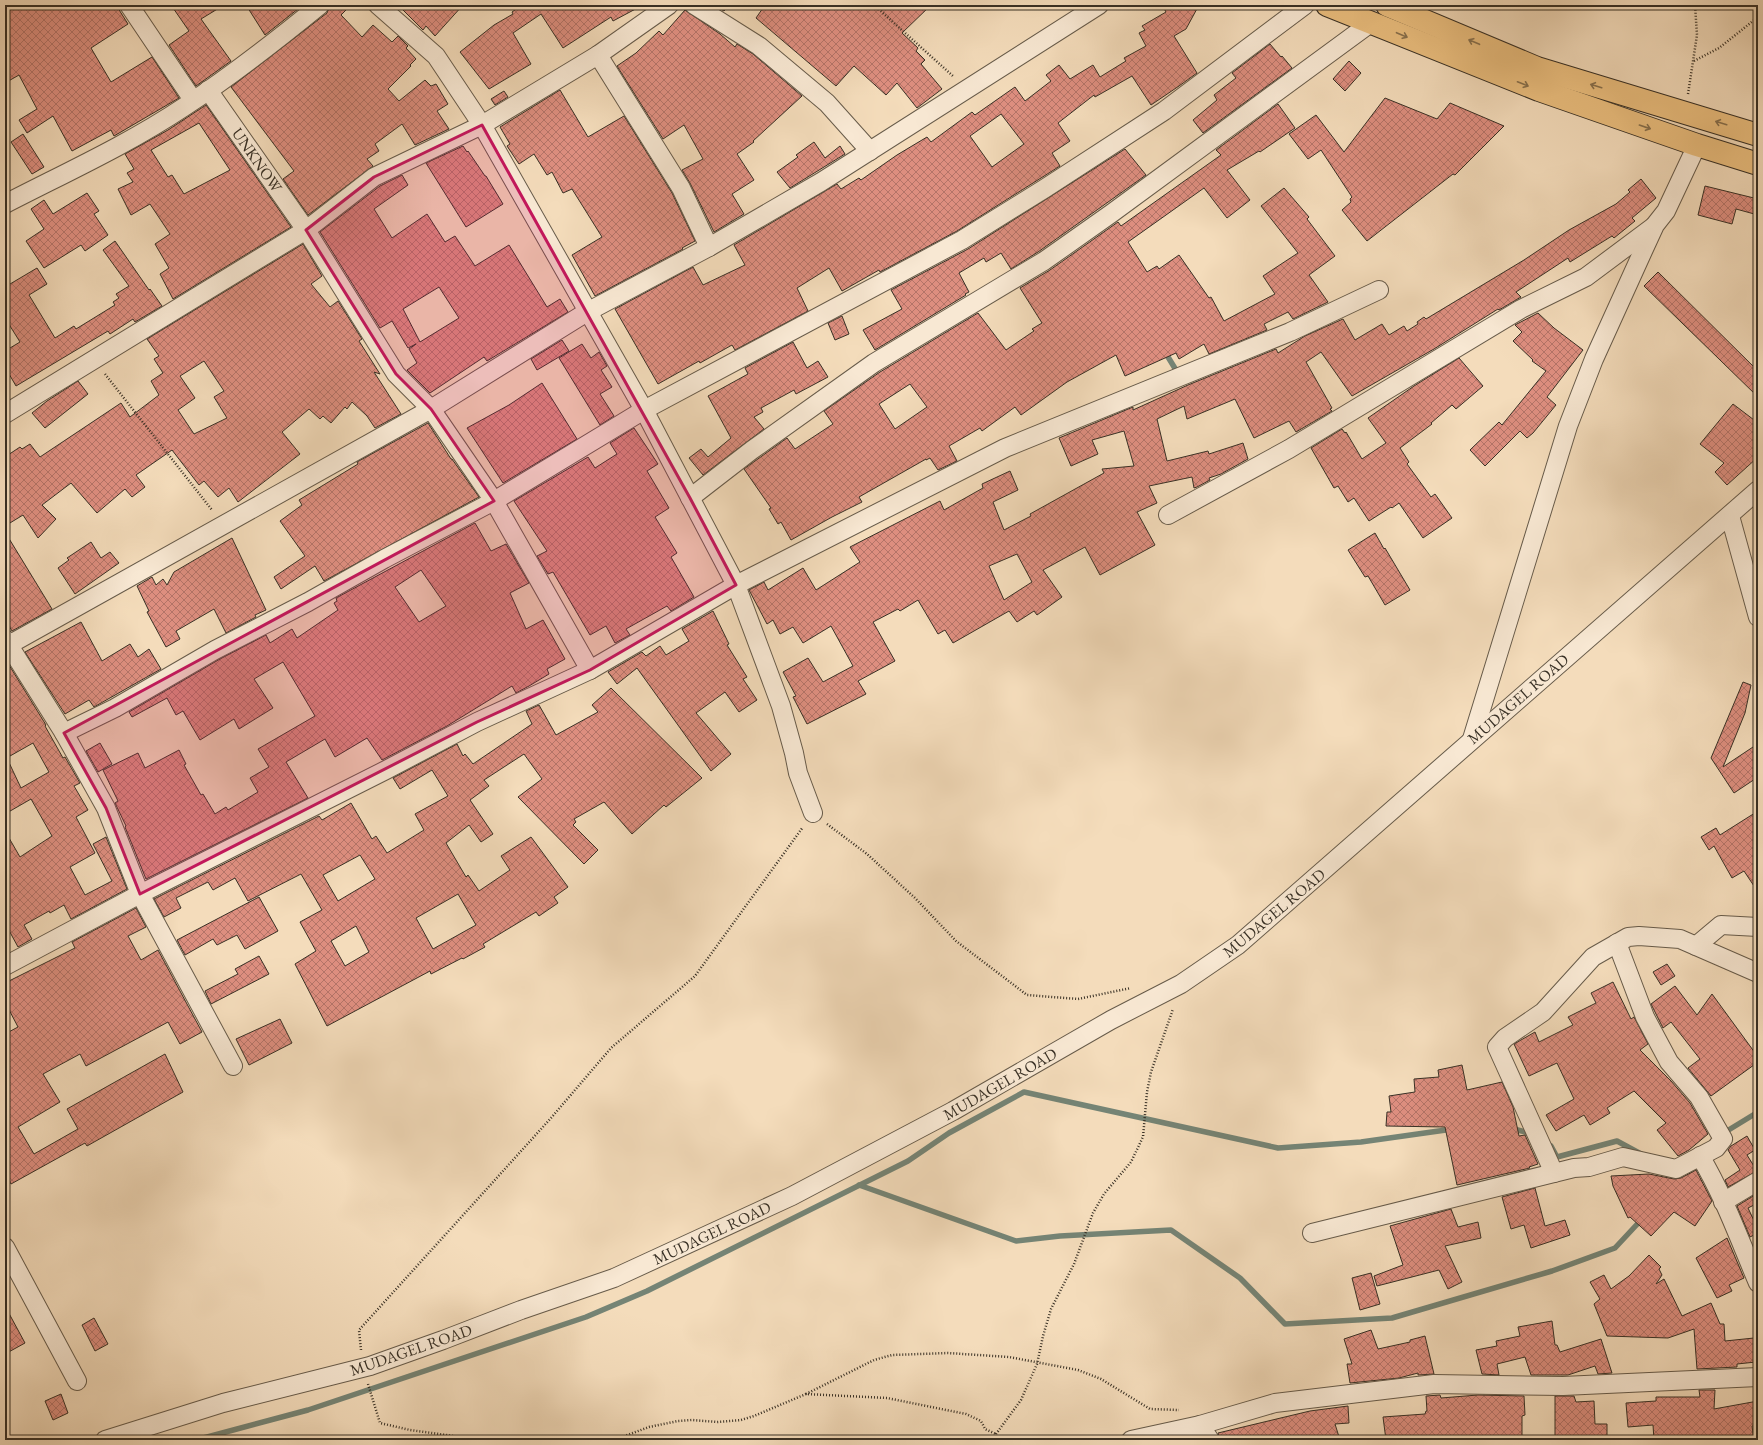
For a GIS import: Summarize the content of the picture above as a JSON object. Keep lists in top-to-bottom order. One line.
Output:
{"streets":{"street":["UNKNOW","MUDAGEL ROAD"]}}
